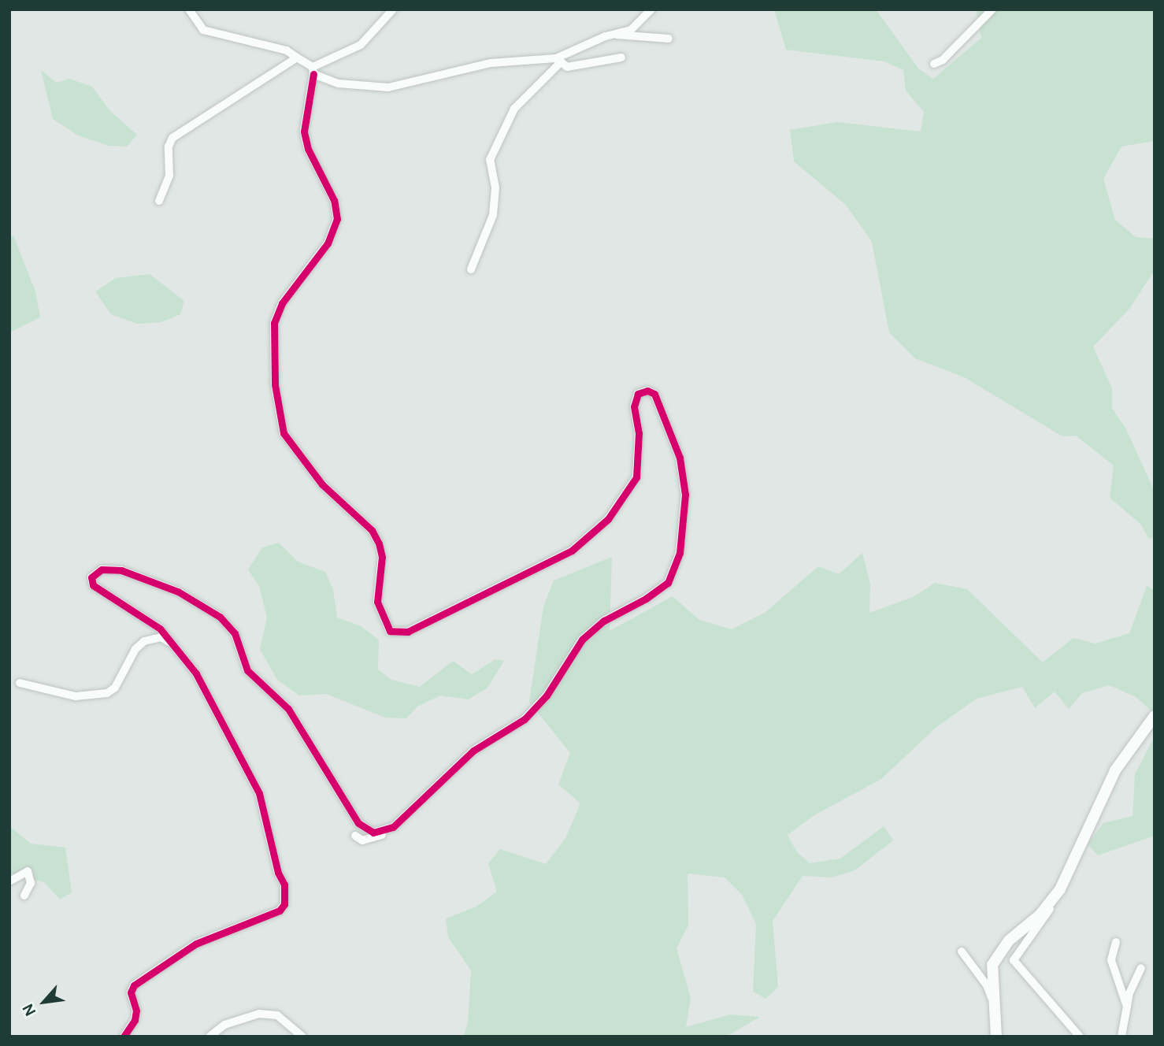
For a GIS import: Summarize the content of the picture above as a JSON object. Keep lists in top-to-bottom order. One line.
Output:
{"north":"bottom left"}
